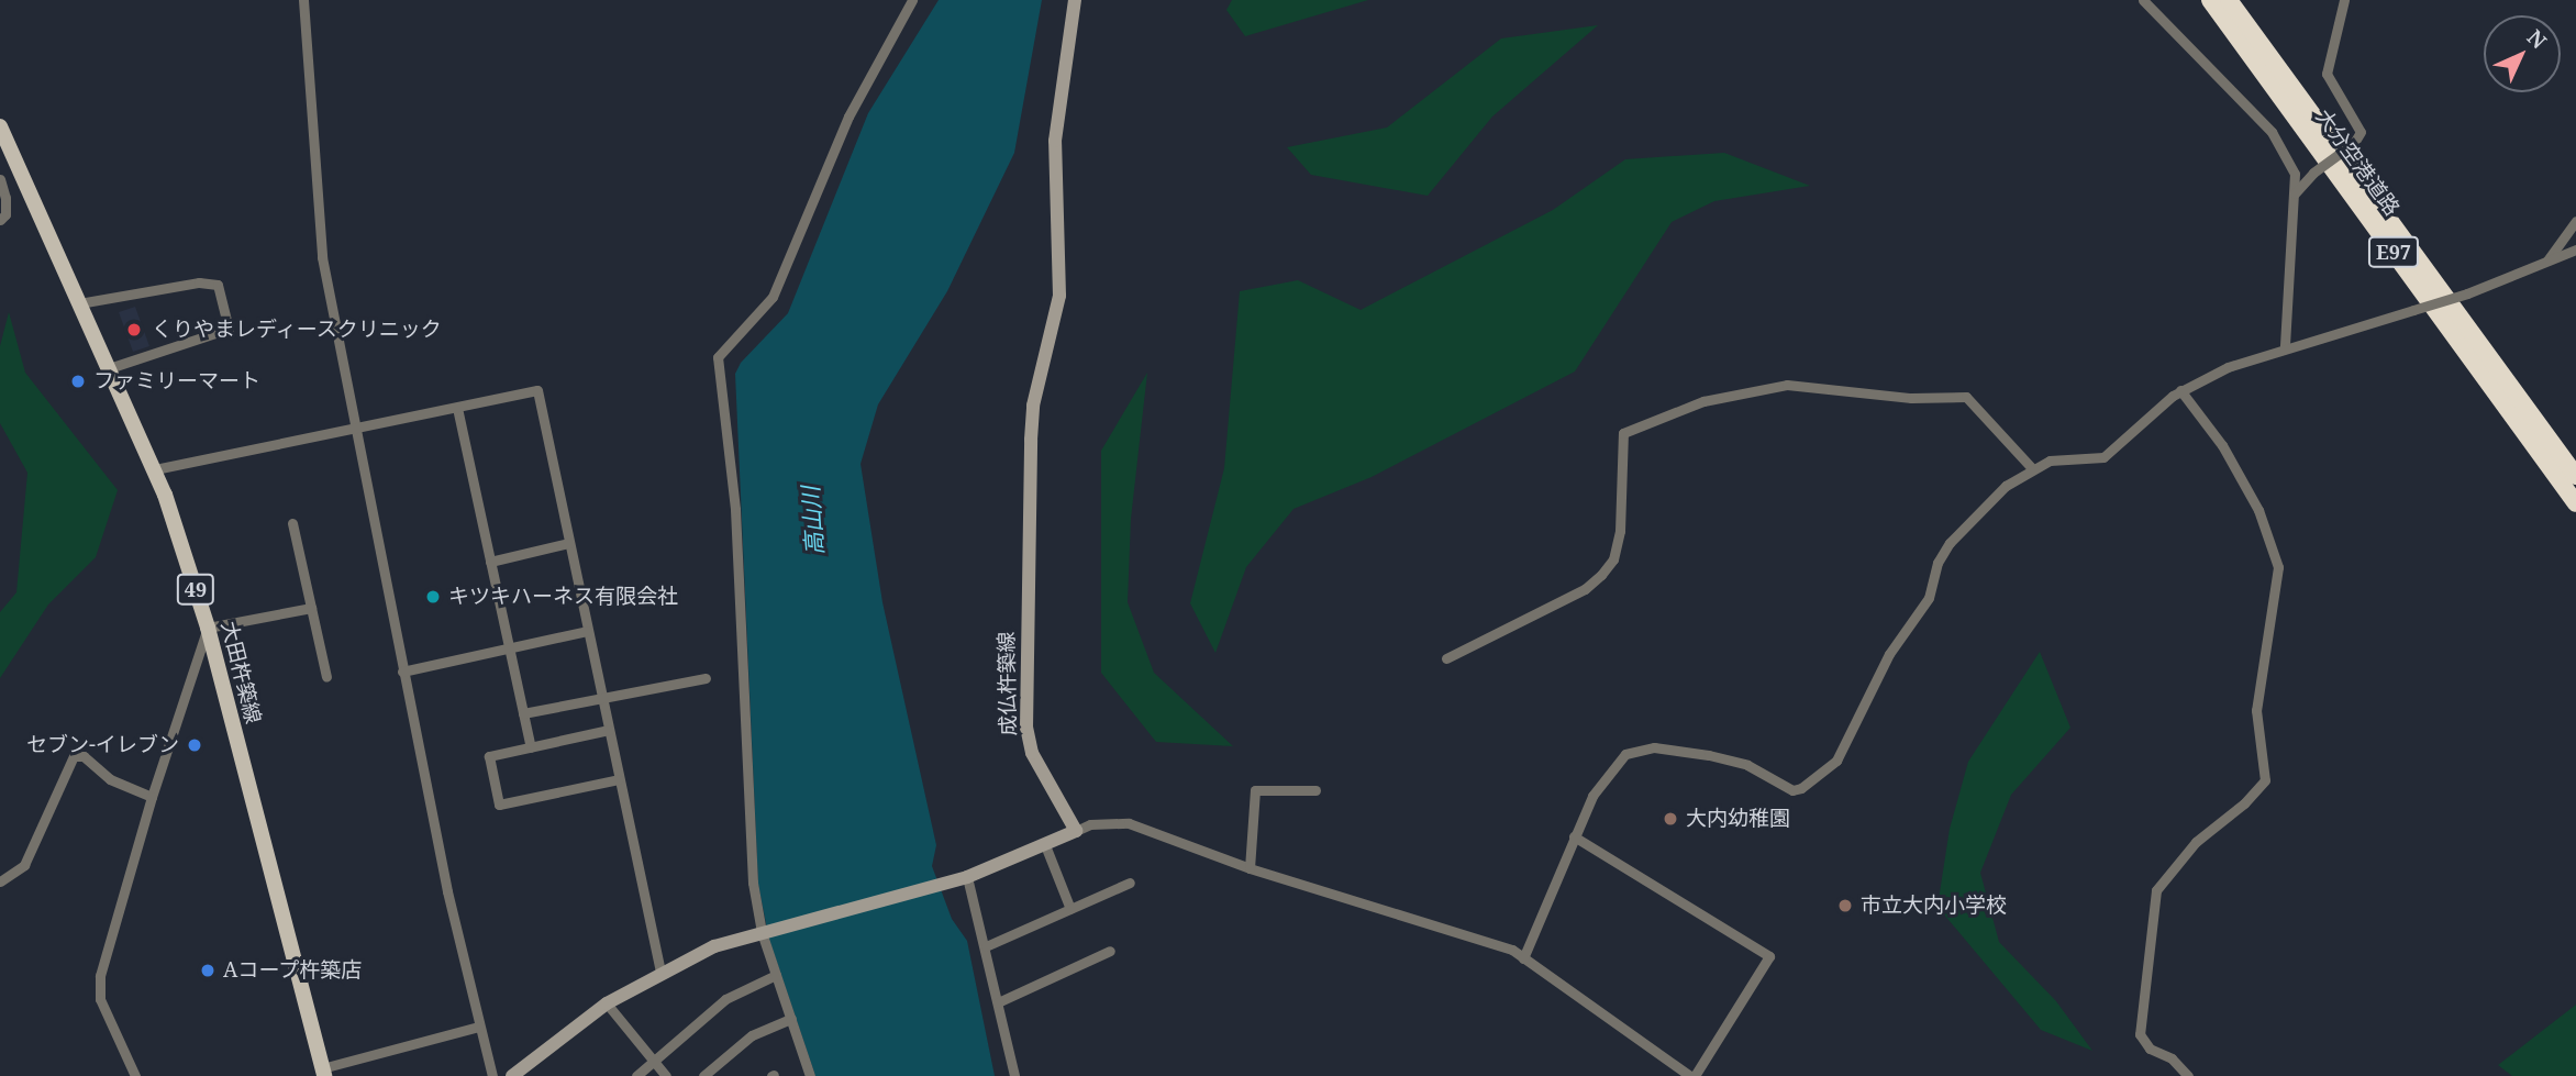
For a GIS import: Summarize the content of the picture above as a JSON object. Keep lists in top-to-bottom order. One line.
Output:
{"streets":{"highway":["大分空港道路","E97"],"main road":["49","大田杵築線","成仏杵築線"]},"water":["高山川"],"places":["くりやまレディースクリニック","ファミリーマート","キツキハーネス有限会社","セブン-イレブン","大内幼稚園","市立大内小学校","Aコープ杵築店"],"north":"top right"}
